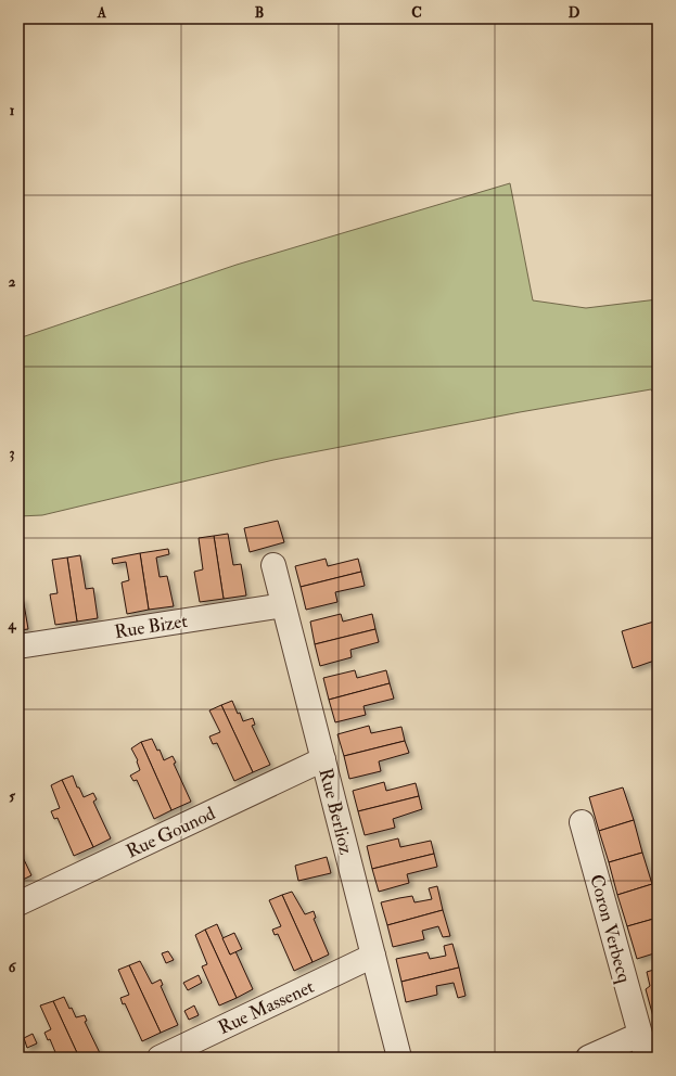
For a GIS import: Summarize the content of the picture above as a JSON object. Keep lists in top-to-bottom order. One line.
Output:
{"streets":{"street":["Rue Bizet","Rue Berlioz","Rue Gounod","Coron Verbecq","Rue Massenet"]},"crossings":[["Rue Bizet","Rue Berlioz"],["Rue Berlioz","Rue Gounod"],["Rue Berlioz","Rue Massenet"]],"grid":{"columns":["A","B","C","D"],"rows":["1","2","3","4","5","6"]}}
